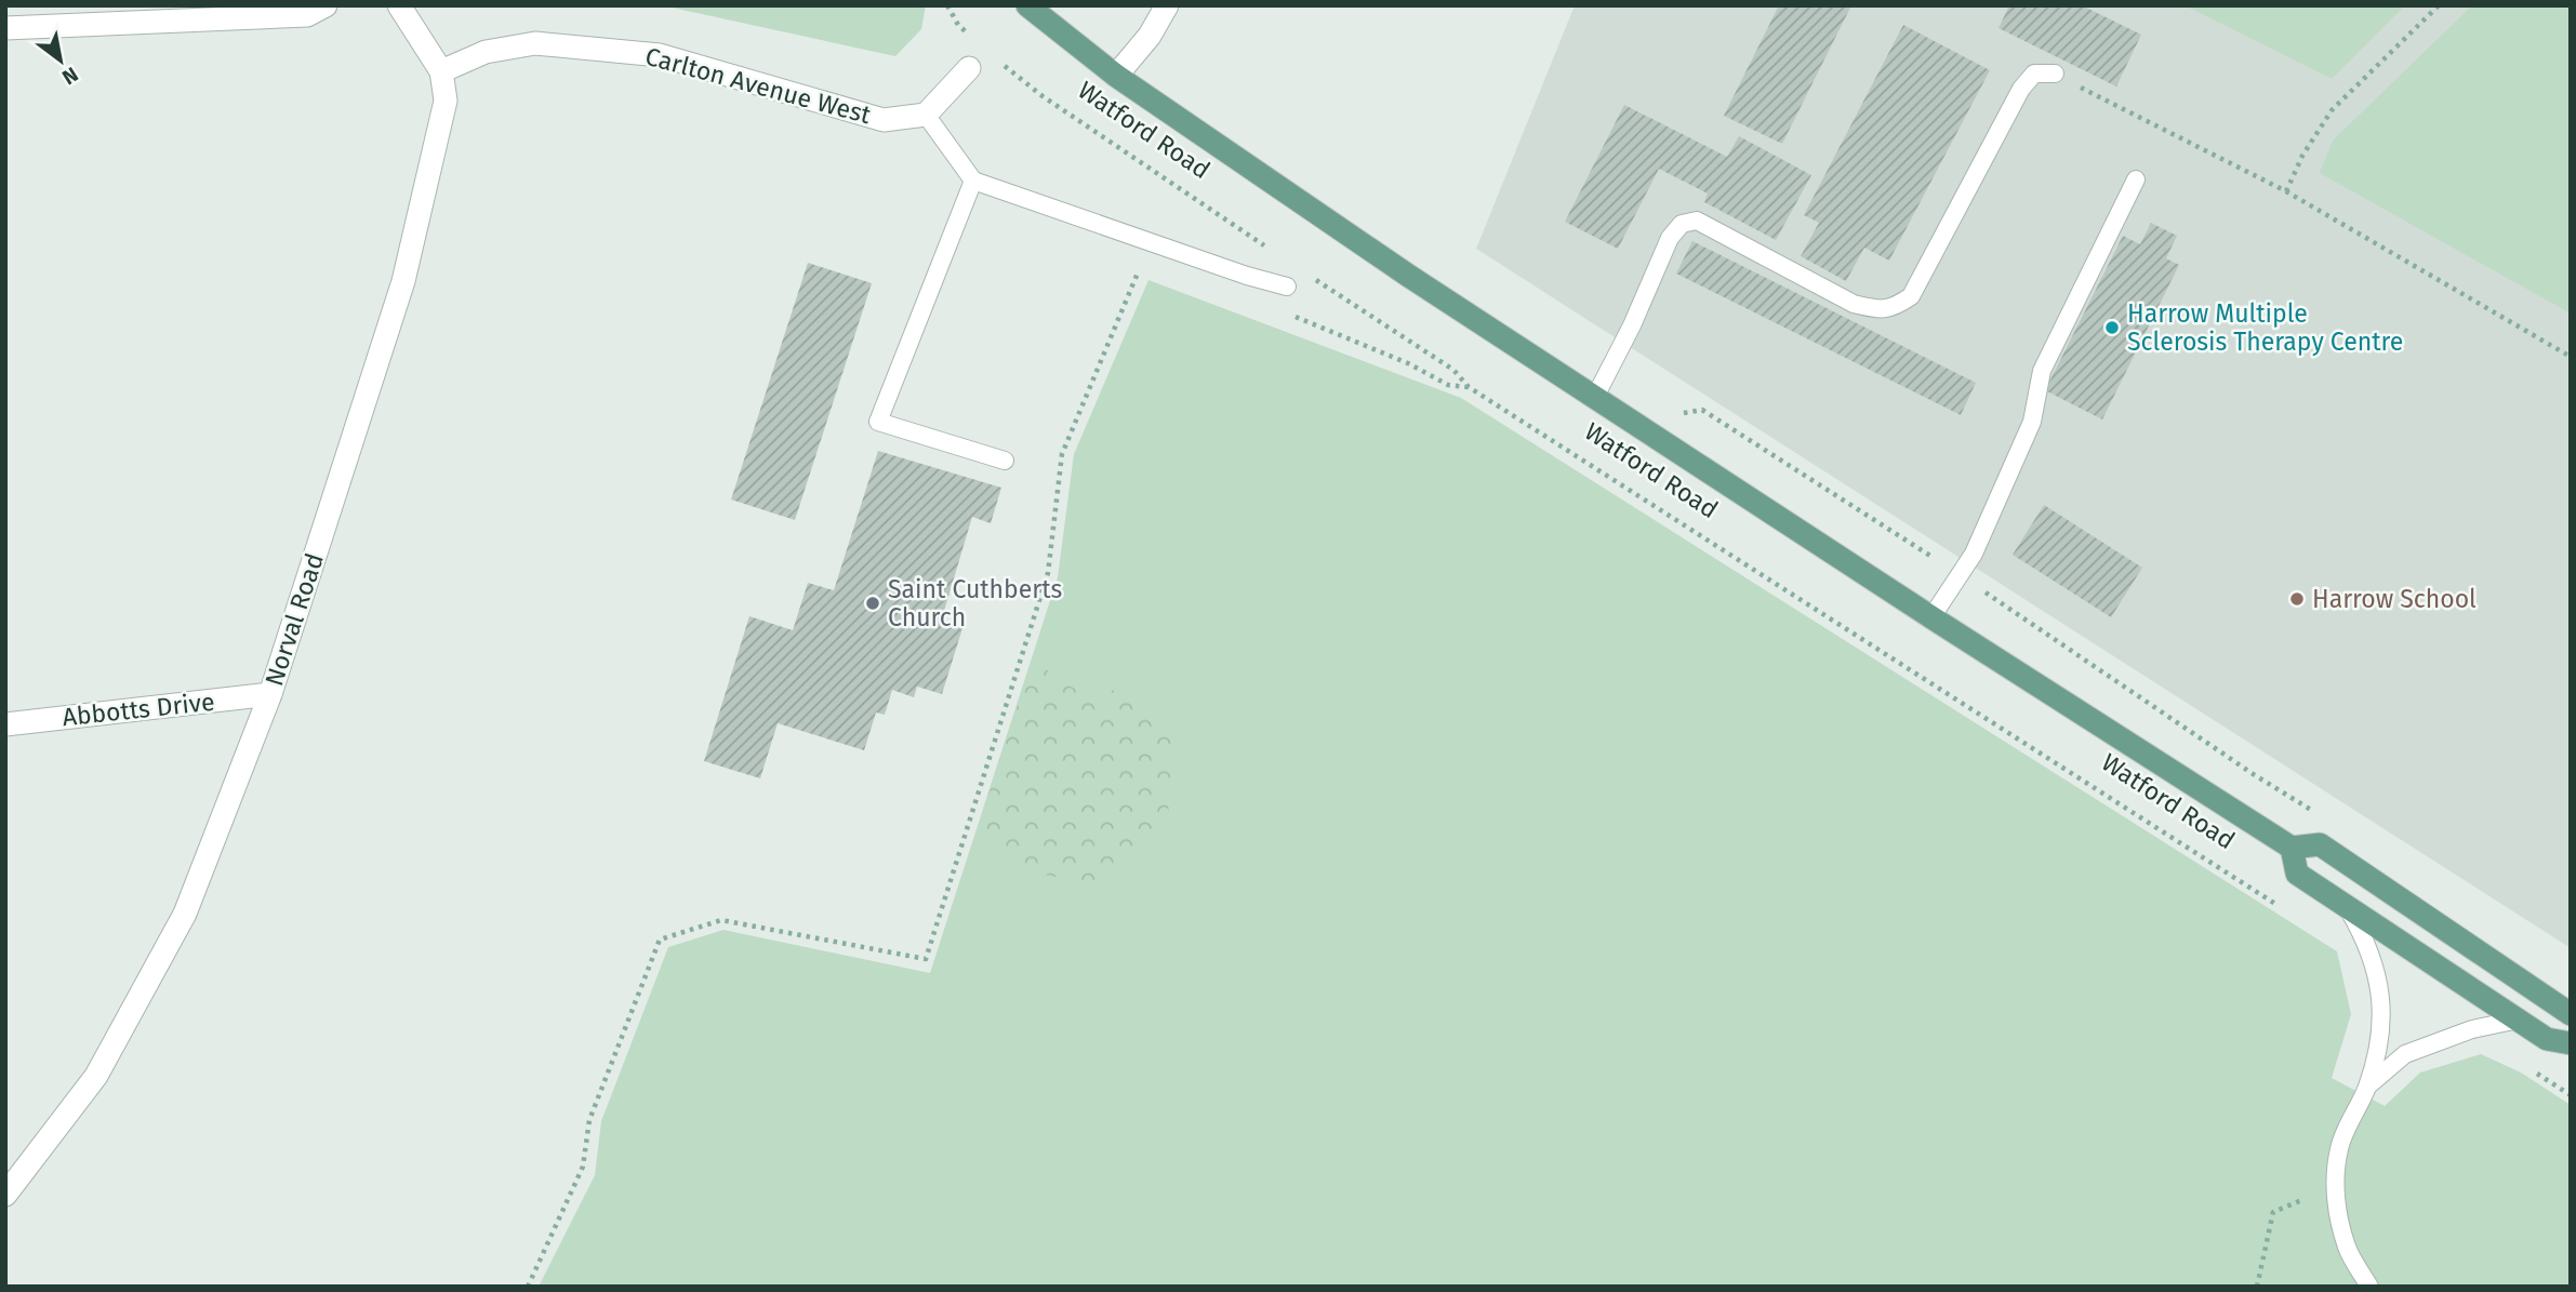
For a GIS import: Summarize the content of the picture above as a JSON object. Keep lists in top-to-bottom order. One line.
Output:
{"streets":{"main road":["Watford Road"],"street":["Carlton Avenue West","Norval Road","Abbotts Drive"]},"crossings":[["Carlton Avenue West","Norval Road"],["Norval Road","Abbotts Drive"]],"places":["Harrow Multiple Sclerosis Therapy Centre","Harrow School","Saint Cuthberts Church"],"north":"bottom right"}
